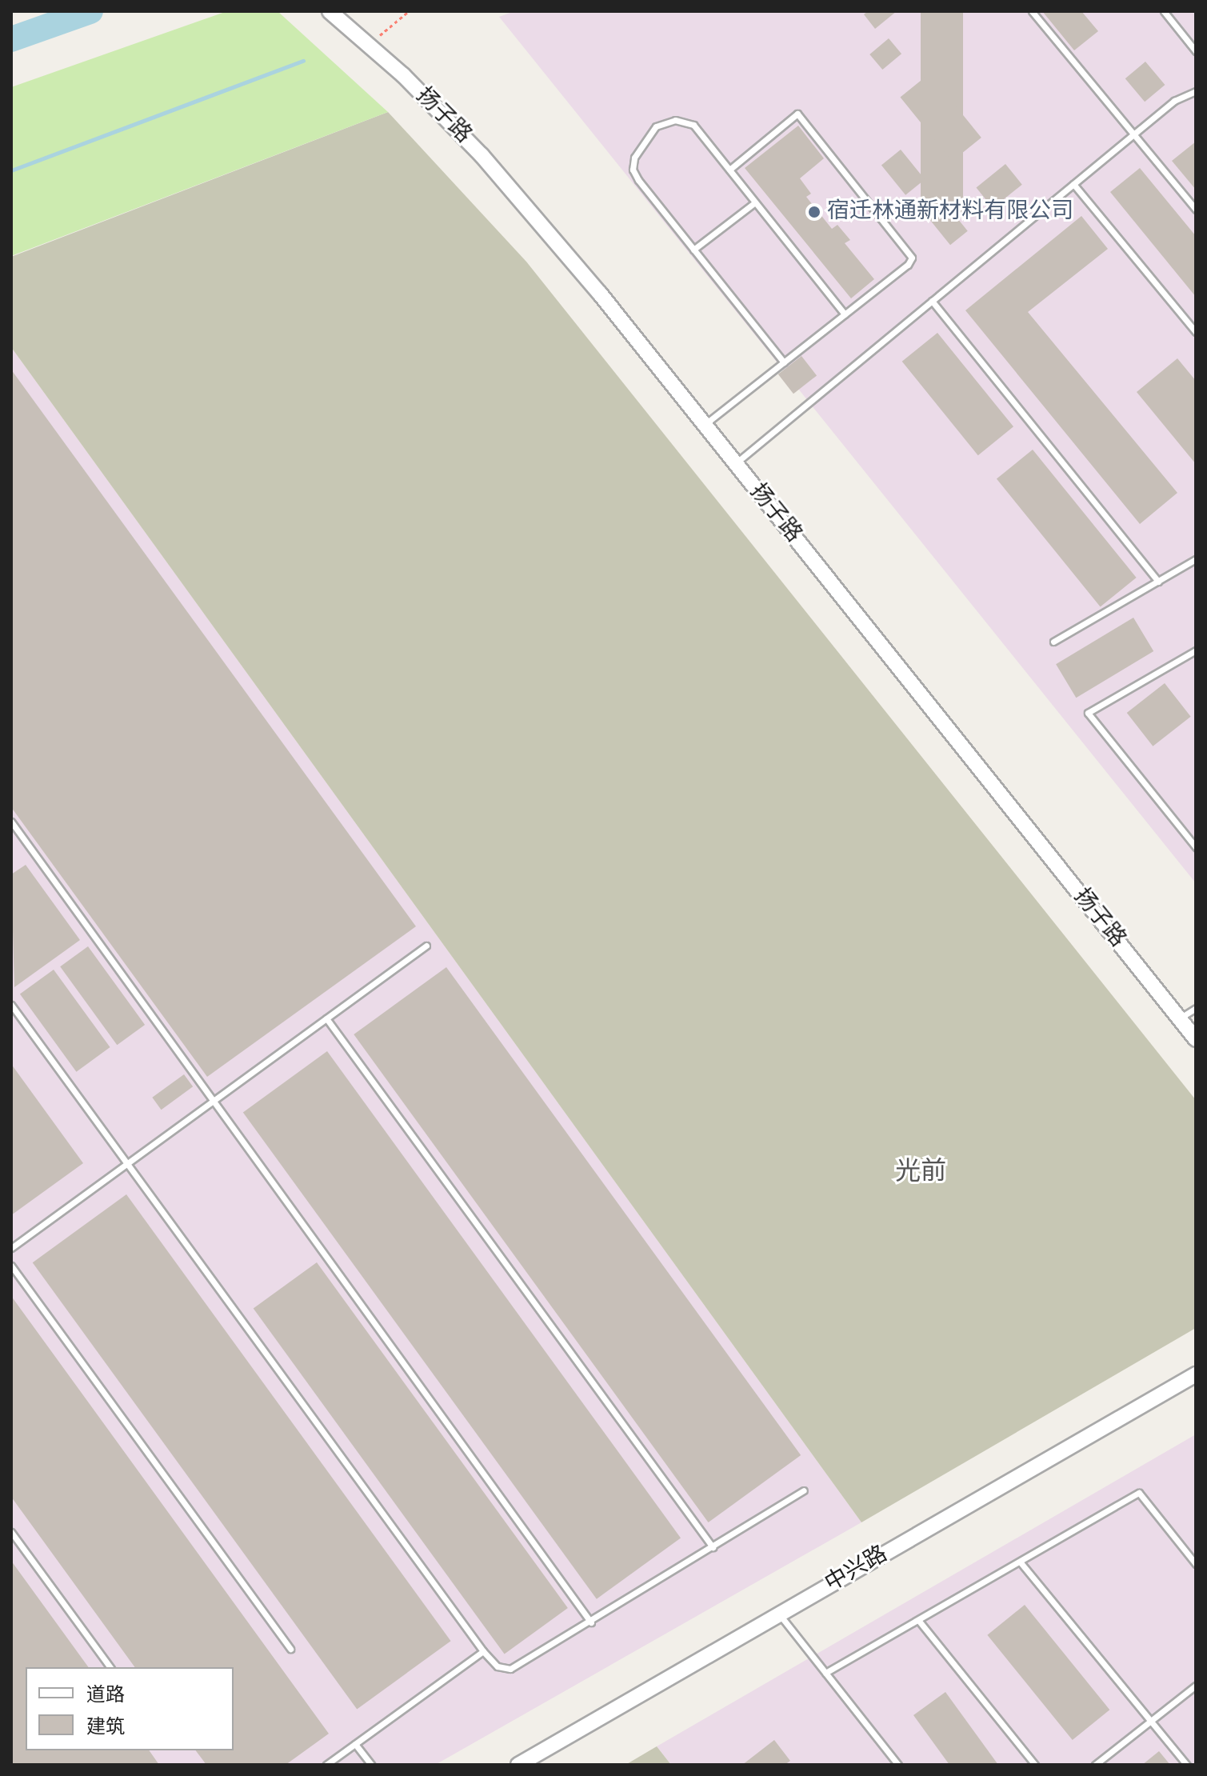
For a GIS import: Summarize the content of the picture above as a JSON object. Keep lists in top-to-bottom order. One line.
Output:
{"streets":{"street":["扬子路","中兴路"]},"districts":["光前"],"places":["宿迁林通新材料有限公司"],"legend":["道路","建筑"]}
